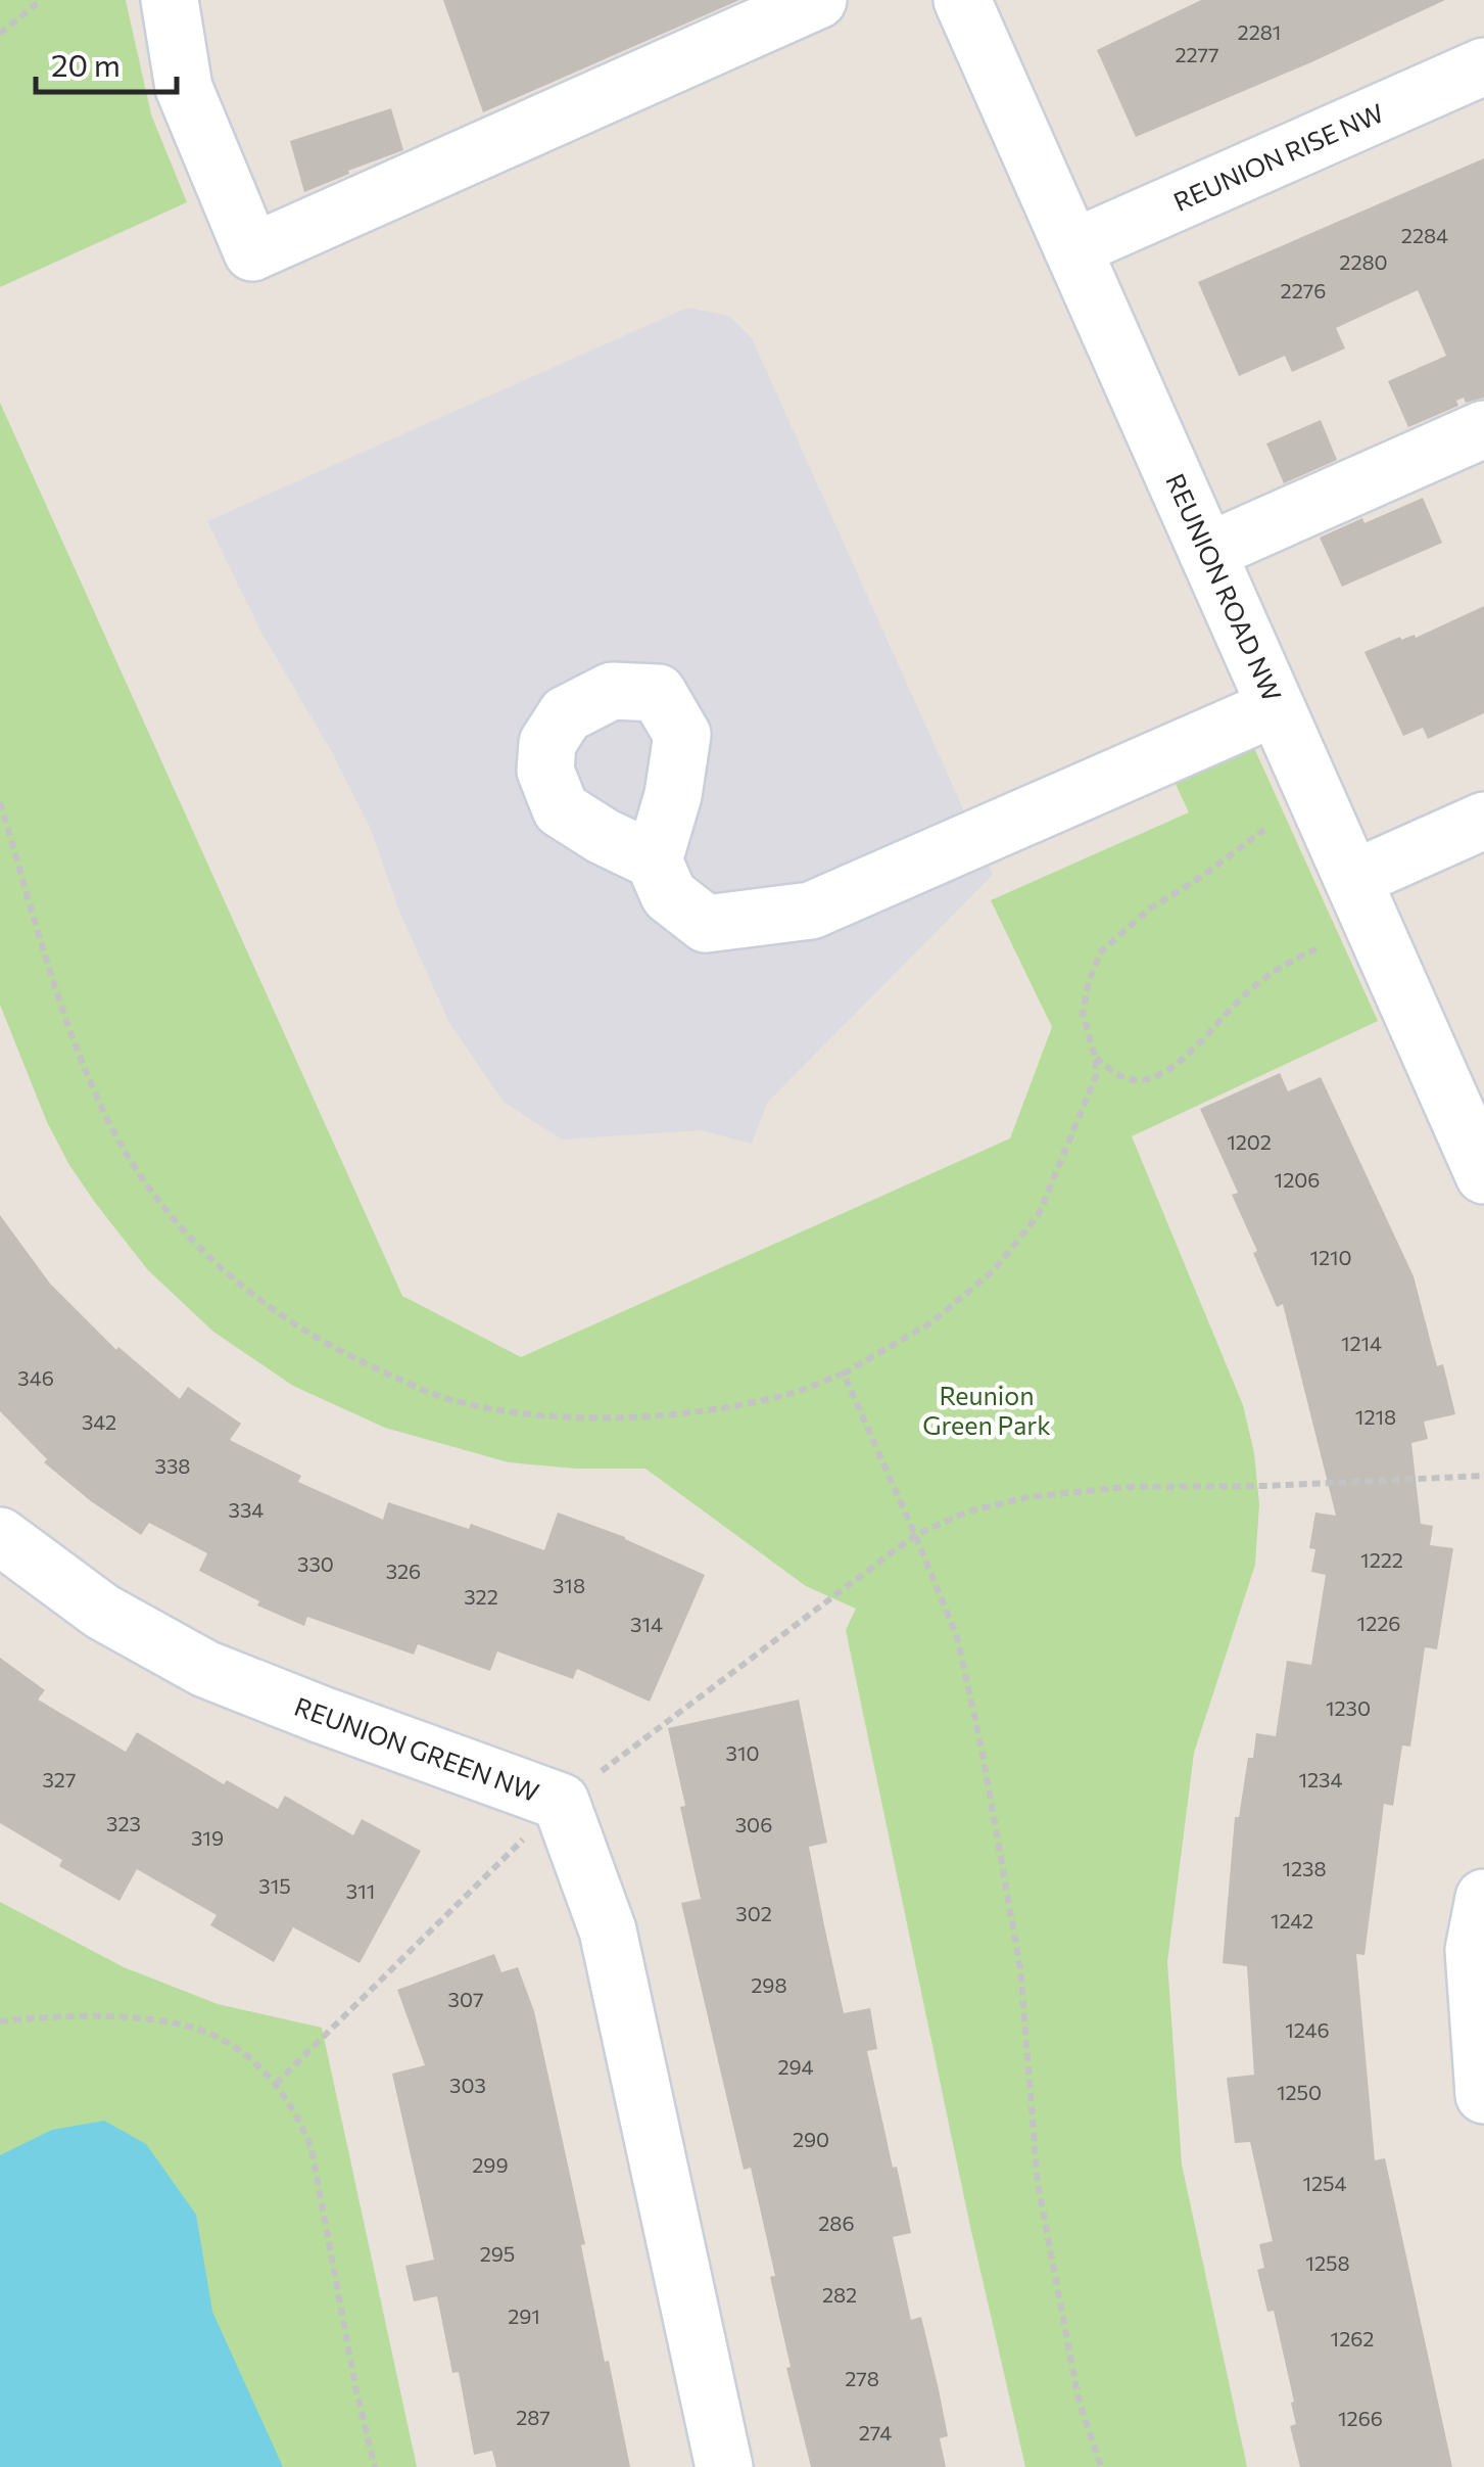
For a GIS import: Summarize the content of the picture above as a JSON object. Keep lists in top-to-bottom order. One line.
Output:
{"streets":{"street":["REUNION RISE NW","REUNION ROAD NW","REUNION GREEN NW"]},"crossings":[["REUNION RISE NW","REUNION ROAD NW"]],"parks":["Reunion Green Park"],"house_numbers":["2281","2277","2284","2280","2276","1202","1206","1210","1214","346","1218","342","338","334","1222","330","326","318","322","1226","314","1230","310","327","1234","323","306","319","1238","315","311","302","1242","298","307","1246","294","303","1250","290","299","1254","286","295","1258","282","291","1262","278","287","1266","274"],"scale_bar":"20 m"}
